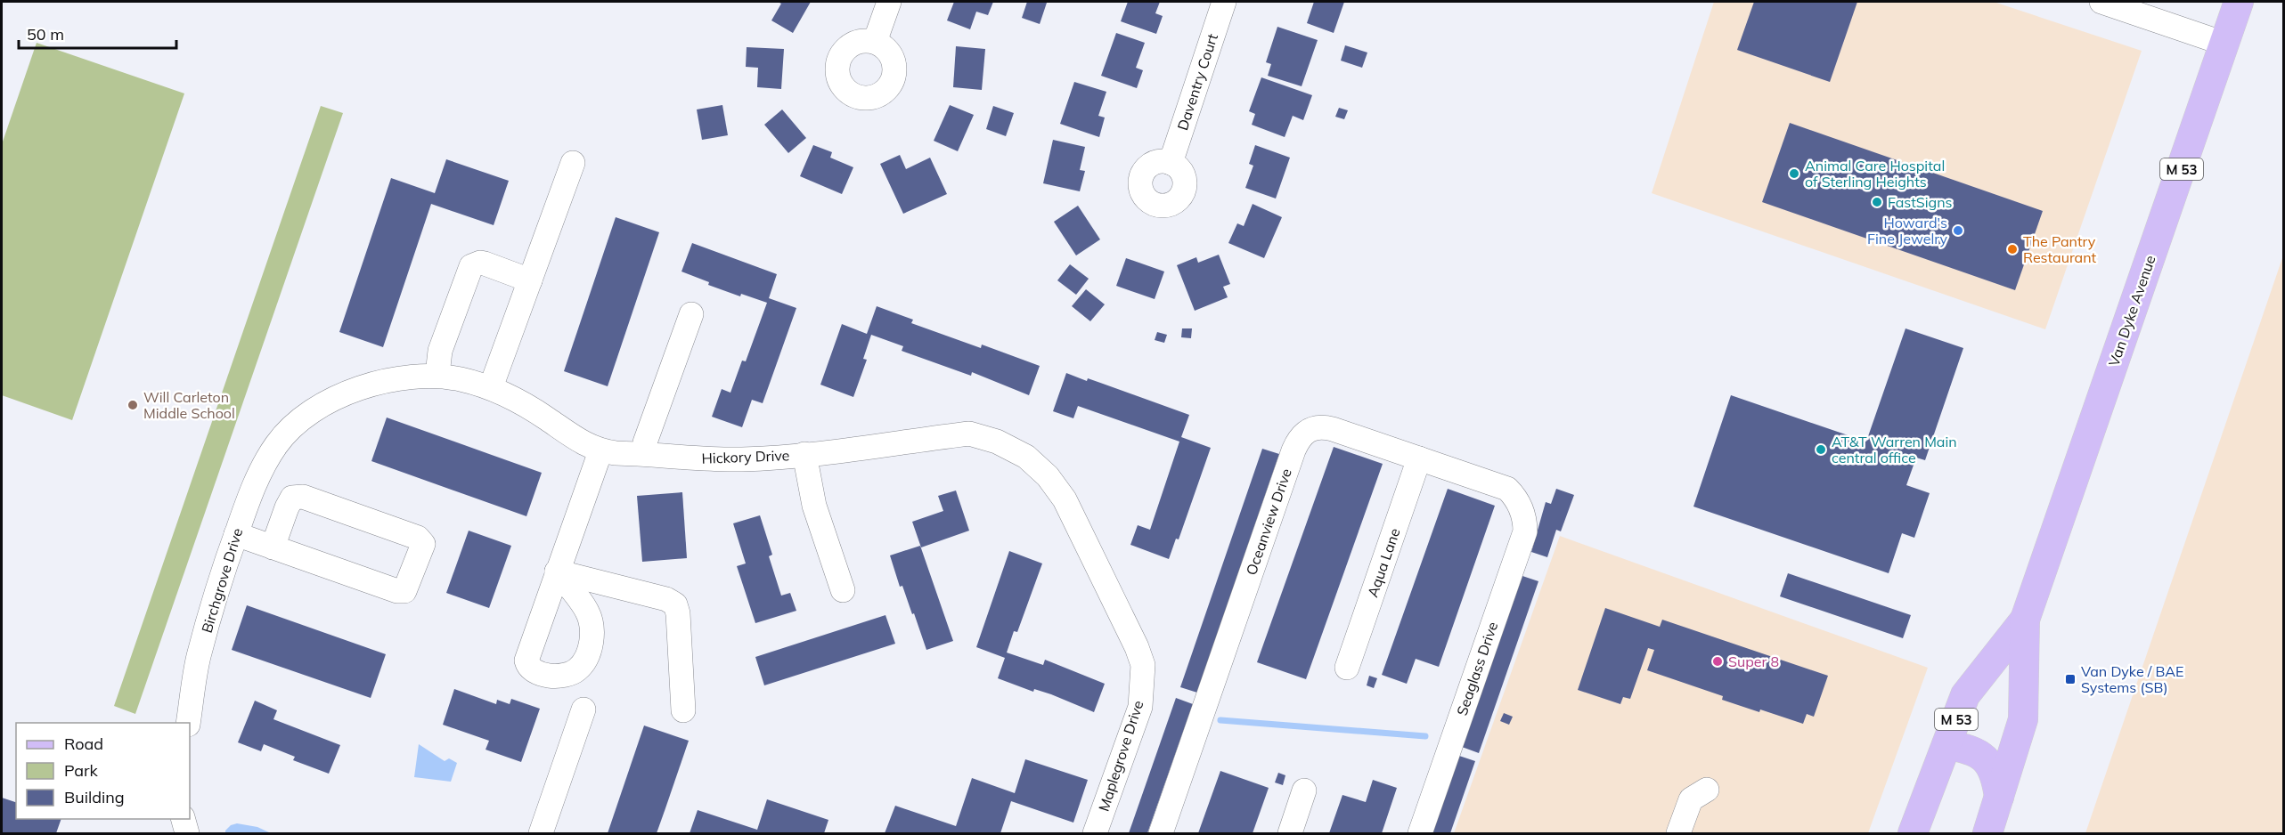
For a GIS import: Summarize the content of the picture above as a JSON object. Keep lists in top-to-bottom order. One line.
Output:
{"streets":{"main road":["M 53","Van Dyke Avenue"],"street":["Daventry Court","Hickory Drive","Oceanview Drive","Aqua Lane","Birchgrove Drive","Seaglass Drive","Maplegrove Drive"]},"crossings":[["Hickory Drive","Birchgrove Drive"],["Hickory Drive","Maplegrove Drive"],["Oceanview Drive","Aqua Lane"],["Oceanview Drive","Seaglass Drive"]],"places":{"other":["Animal Care Hospital of Sterling Heights","FastSigns","Howard's Fine Jewelry","The Pantry Restaurant","Will Carleton Middle School","AT&T Warren Main central office","Super 8"],"transit":["Van Dyke / BAE Systems (SB)"]},"legend":["Road","Park","Building"],"scale_bar":"50 m"}
